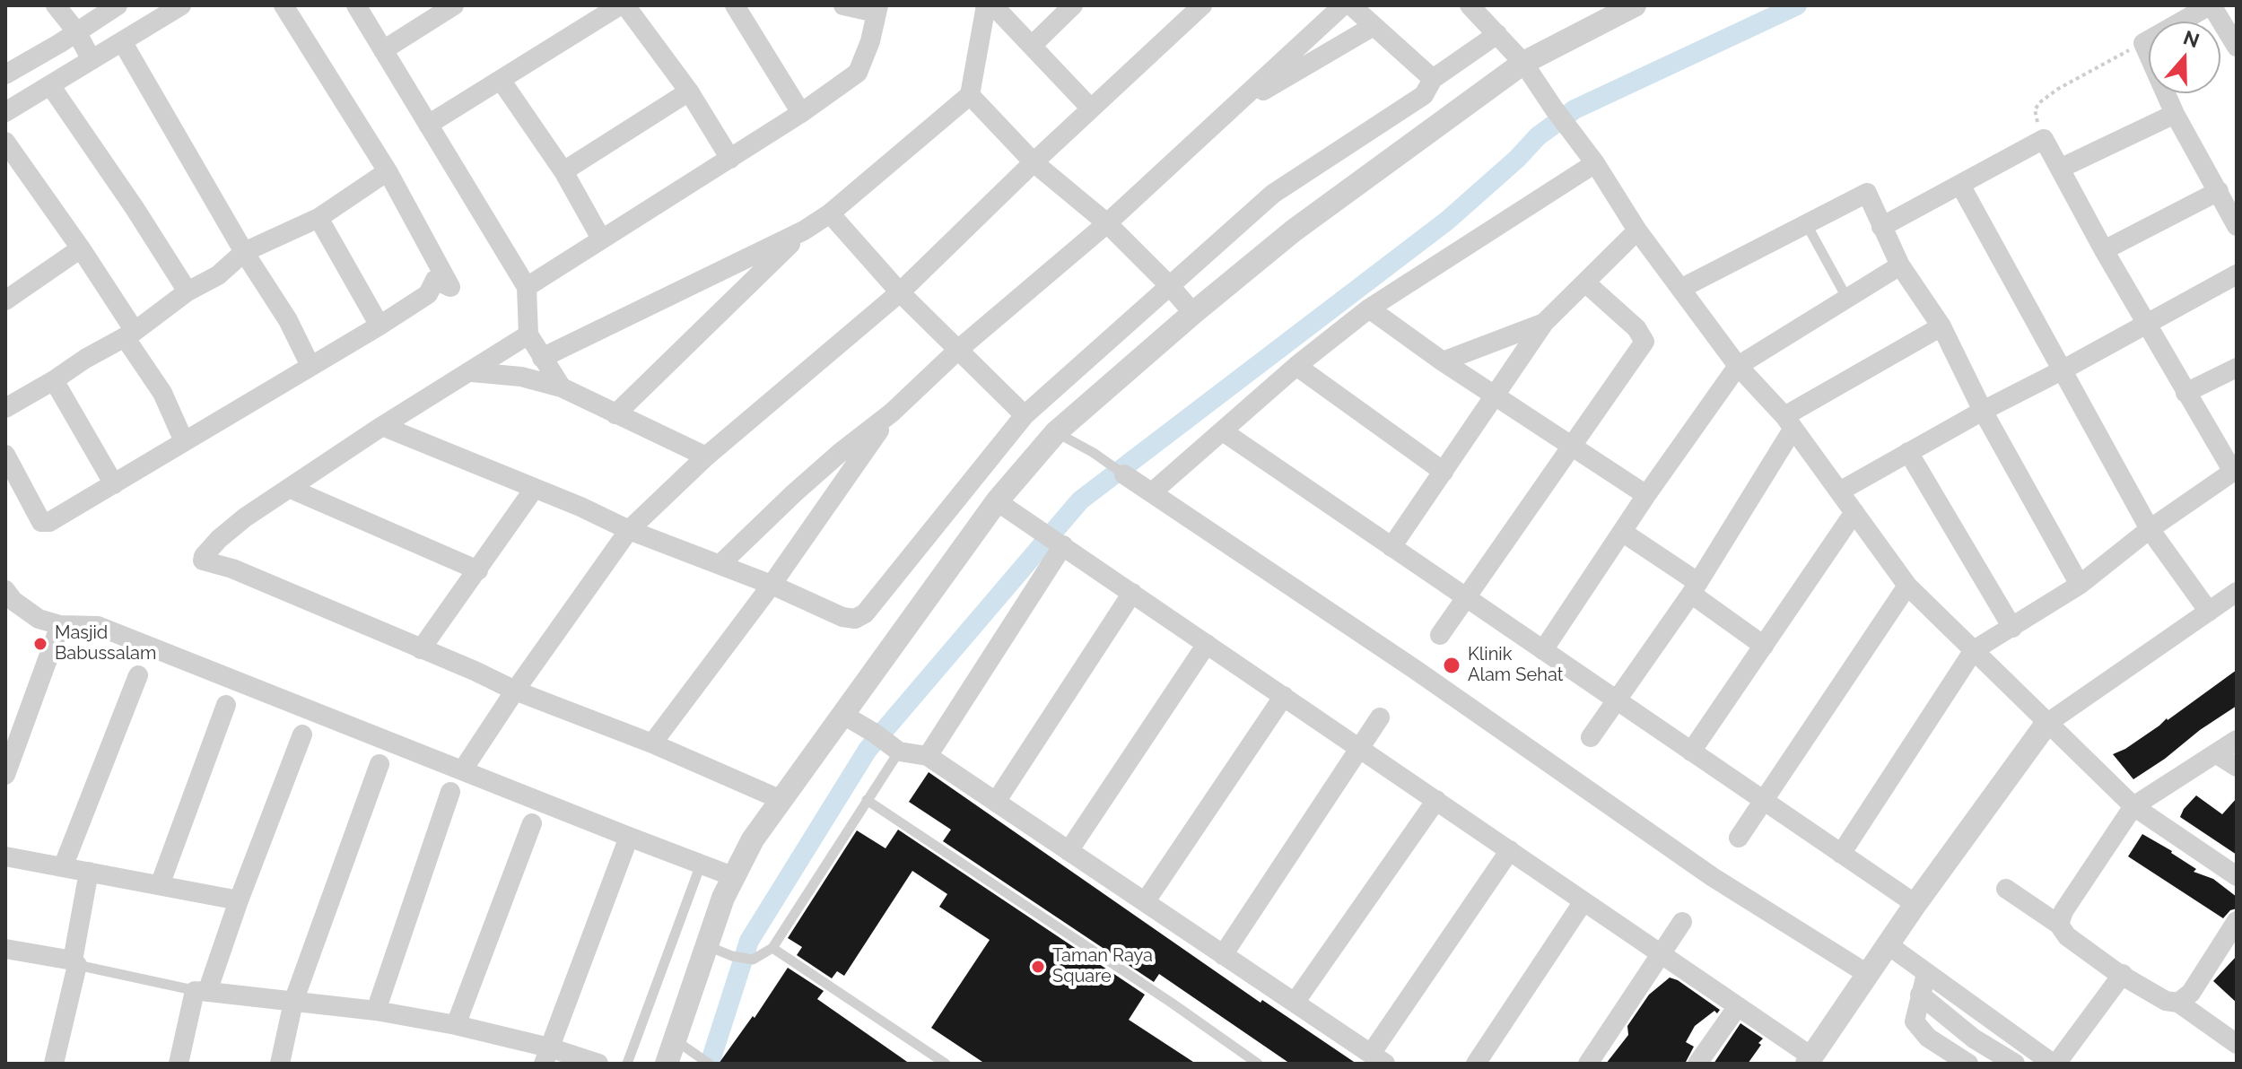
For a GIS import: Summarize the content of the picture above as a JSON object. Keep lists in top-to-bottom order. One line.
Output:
{"places":["Masjid Babussalam","Klinik Alam Sehat","Taman Raya Square"],"north":"top"}
